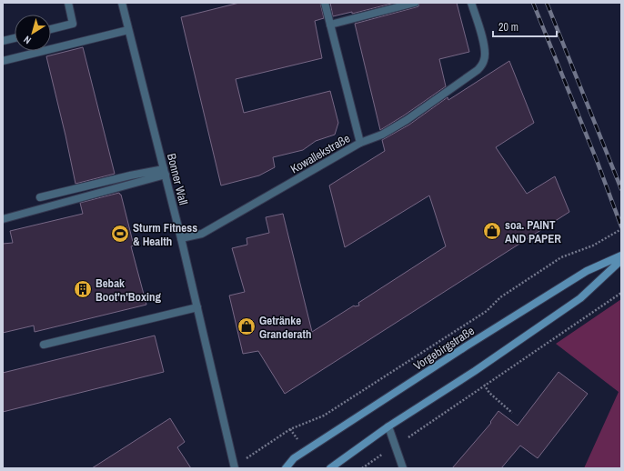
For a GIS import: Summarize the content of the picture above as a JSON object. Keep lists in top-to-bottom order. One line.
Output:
{"streets":{"main road":["Vorgebirgstraße"],"street":["Kowallekstraße","Bonner Wall"]},"crossings":[["Kowallekstraße","Bonner Wall"]],"places":{"shop":["soa. PAINT AND PAPER","Getränke Granderath"],"sports":["Sturm Fitness & Health"],"building":["Bebak Boot'n'Boxing"]},"scale_bar":"20 m","north":"bottom left"}
